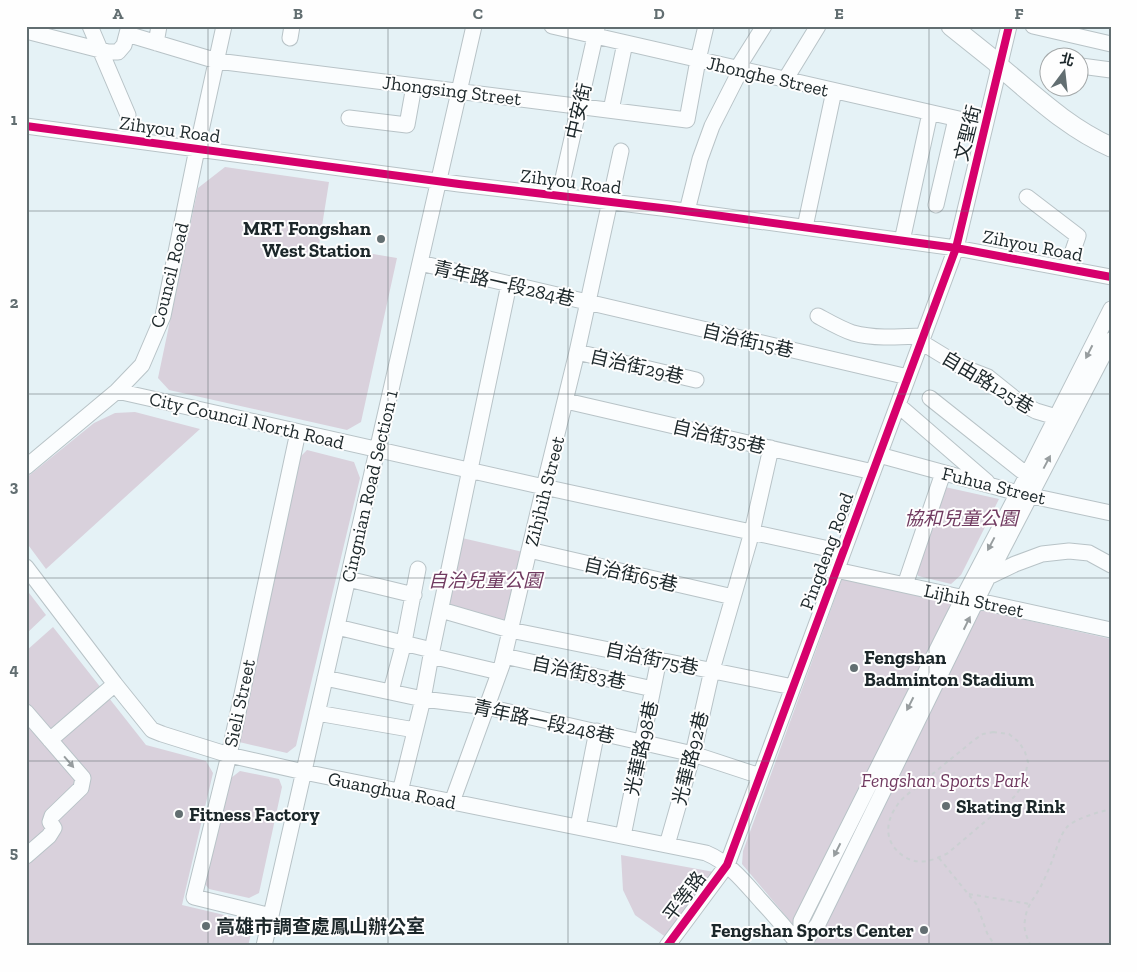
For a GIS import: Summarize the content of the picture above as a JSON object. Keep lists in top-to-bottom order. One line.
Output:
{"streets":{"street":["Jhonghe Street","Jhongsing Street","中安街","Zihyou Road","文聖街","Council Road","青年路一段284巷","自治街15巷","自治街29巷","自由路125巷","City Council North Road","自治街35巷","Fuhua Street","Cingnian Road Section 1","Zihjhih Street","Pingdeng Road","自治街65巷","Lijhih Street","自治街75巷","自治街83巷","Sieli Street","青年路一段248巷","光華路98巷","光華路92巷","Guanghua Road","平等路"]},"crossings":[["Jhonghe Street","Jhongsing Street"],["Jhonghe Street","中安街"],["Jhonghe Street","文聖街"],["Jhongsing Street","中安街"],["Jhongsing Street","Council Road"],["Jhongsing Street","Cingnian Road Section 1"],["中安街","Zihyou Road"],["Zihyou Road","文聖街"],["Zihyou Road","Council Road"],["Zihyou Road","Cingnian Road Section 1"],["Zihyou Road","Zihjhih Street"],["Zihyou Road","Pingdeng Road"],["文聖街","Pingdeng Road"],["Council Road","City Council North Road"],["青年路一段284巷","自治街15巷"],["青年路一段284巷","Cingnian Road Section 1"],["青年路一段284巷","Zihjhih Street"],["自治街15巷","Zihjhih Street"],["自治街15巷","Pingdeng Road"],["自治街29巷","Zihjhih Street"],["自由路125巷","Pingdeng Road"],["City Council North Road","Cingnian Road Section 1"],["City Council North Road","Zihjhih Street"],["City Council North Road","Pingdeng Road"],["City Council North Road","Sieli Street"],["City Council North Road","光華路92巷"],["自治街35巷","Zihjhih Street"],["自治街35巷","Pingdeng Road"],["自治街35巷","光華路92巷"],["Fuhua Street","Pingdeng Road"],["Cingnian Road Section 1","Sieli Street"],["Cingnian Road Section 1","青年路一段248巷"],["Cingnian Road Section 1","Guanghua Road"],["Zihjhih Street","自治街65巷"],["Zihjhih Street","自治街75巷"],["Zihjhih Street","自治街83巷"],["Zihjhih Street","青年路一段248巷"],["Zihjhih Street","Guanghua Road"],["Pingdeng Road","Lijhih Street"],["Pingdeng Road","自治街75巷"],["Pingdeng Road","青年路一段248巷"],["Pingdeng Road","Guanghua Road"],["Pingdeng Road","平等路"],["自治街65巷","光華路92巷"],["自治街75巷","光華路98巷"],["自治街75巷","光華路92巷"],["自治街83巷","光華路98巷"],["Sieli Street","Guanghua Road"],["青年路一段248巷","光華路98巷"],["青年路一段248巷","光華路92巷"],["光華路98巷","Guanghua Road"],["光華路92巷","Guanghua Road"],["Guanghua Road","平等路"]],"parks":["協和兒童公園","自治兒童公園","Fengshan Sports Park"],"places":["MRT Fongshan West Station","Fengshan Badminton Stadium","Skating Rink","Fitness Factory","高雄市調查處鳳山辦公室","Fengshan Sports Center"],"north":"top","grid":{"columns":["A","B","C","D","E","F"],"rows":["1","2","3","4","5"]}}
